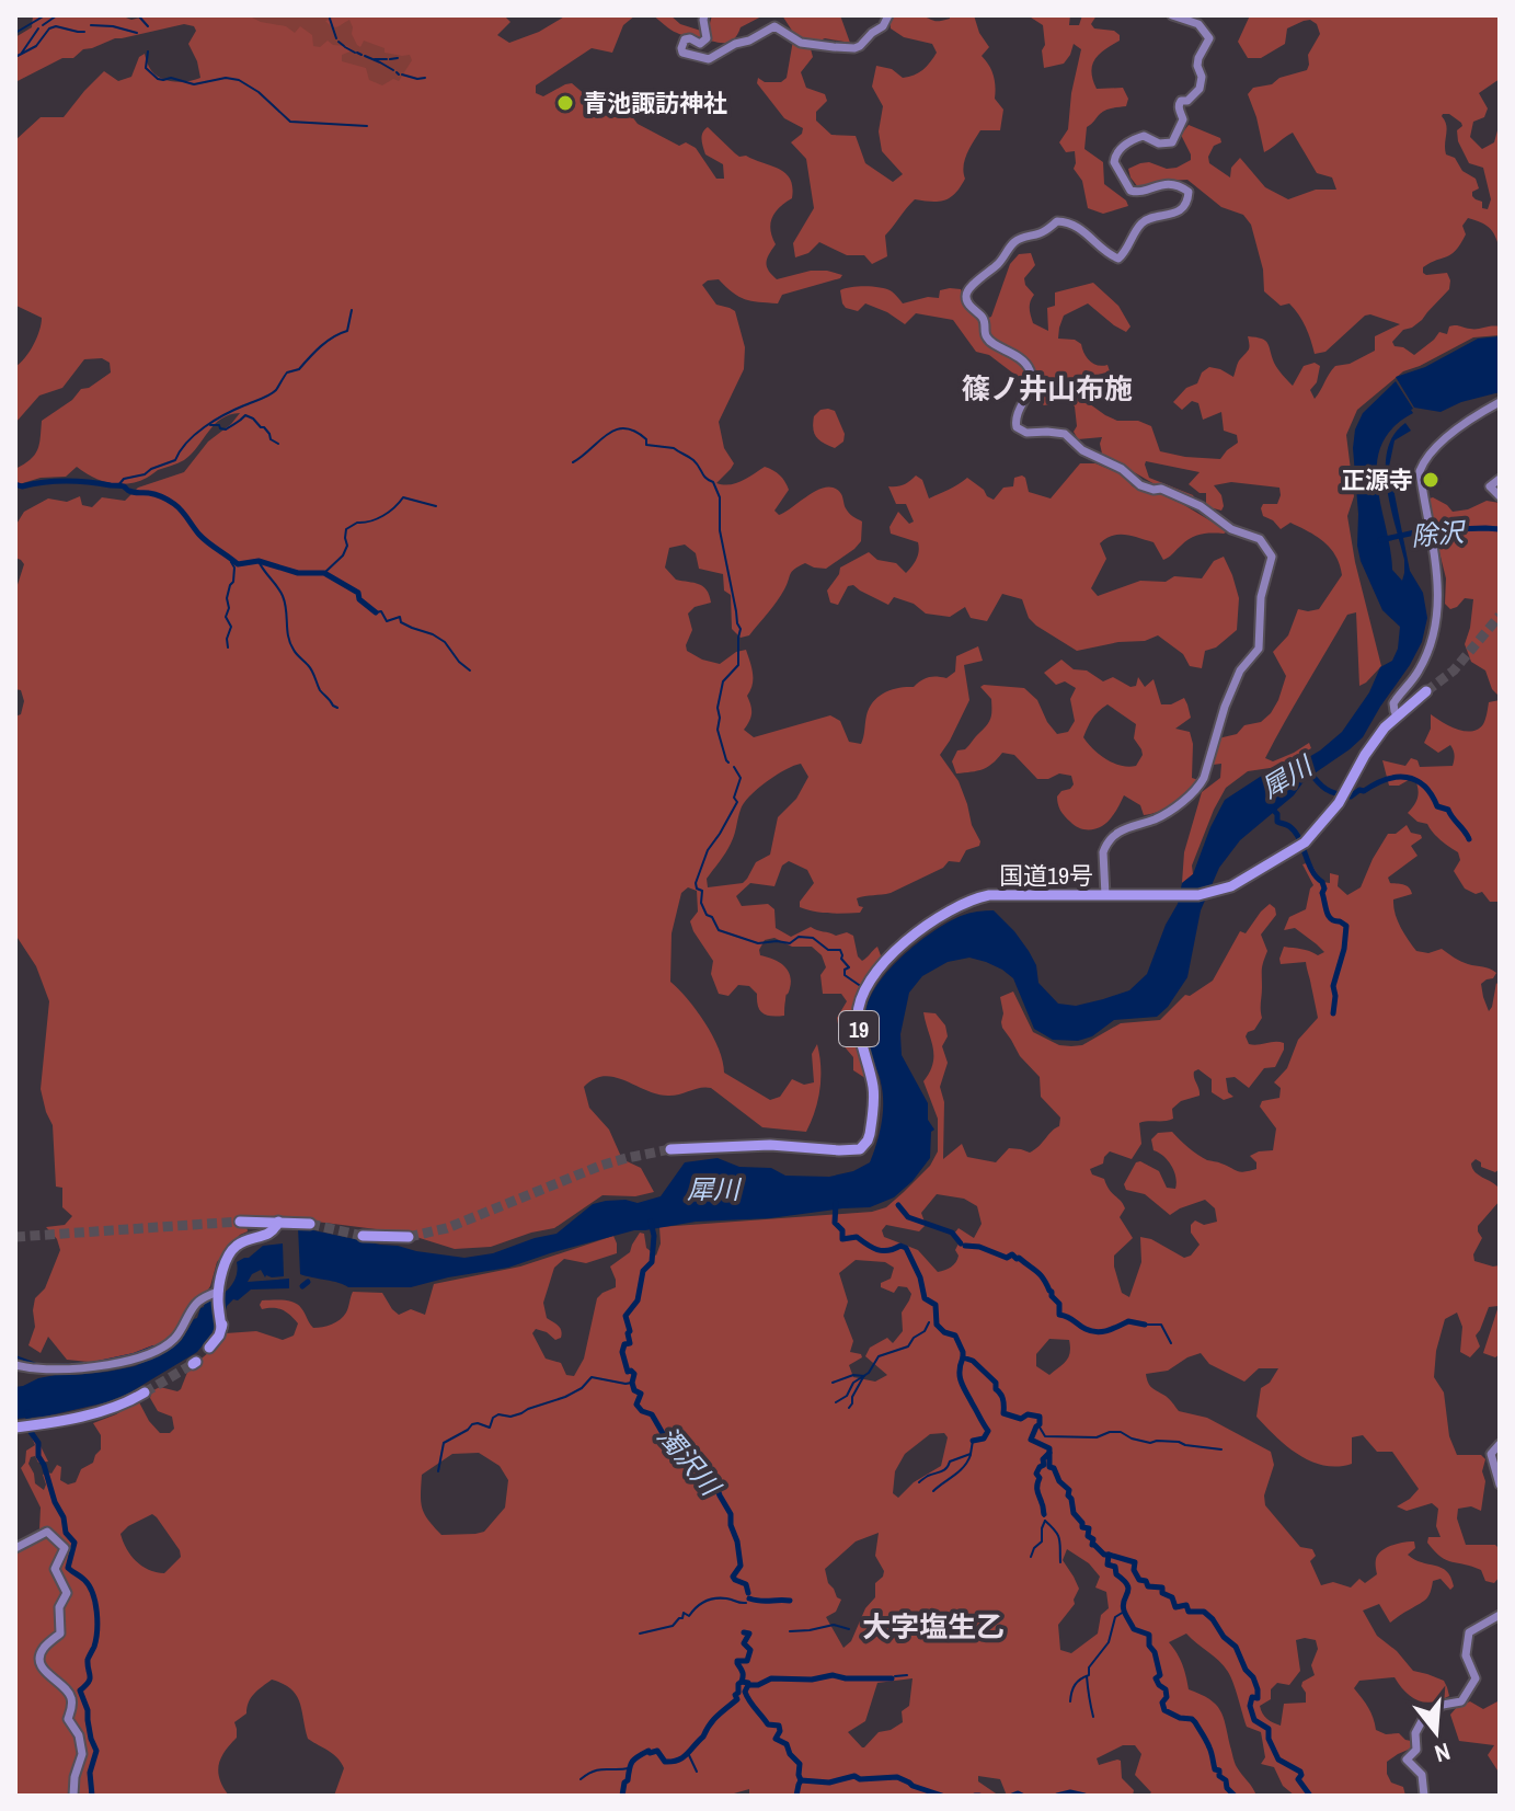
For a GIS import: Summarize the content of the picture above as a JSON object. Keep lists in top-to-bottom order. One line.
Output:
{"streets":{"highway":["国道19号","19"]},"districts":["篠ノ井山布施","大字塩生乙"],"water":["除沢","犀川","濁沢川"],"places":["青池諏訪神社","正源寺"],"north":"bottom"}
